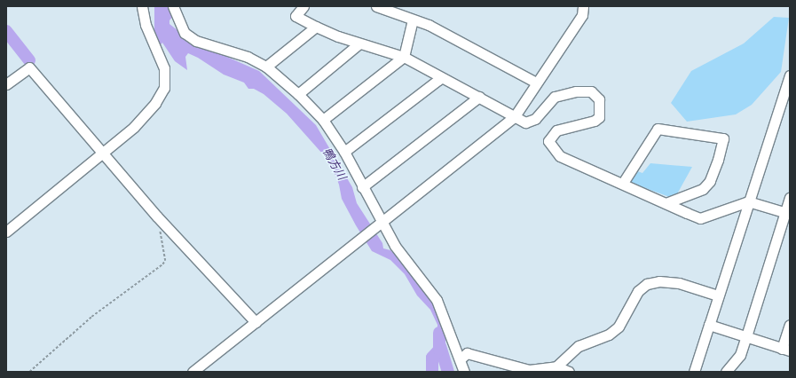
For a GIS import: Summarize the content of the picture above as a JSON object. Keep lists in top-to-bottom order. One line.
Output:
{"water":["鴨方川"]}
